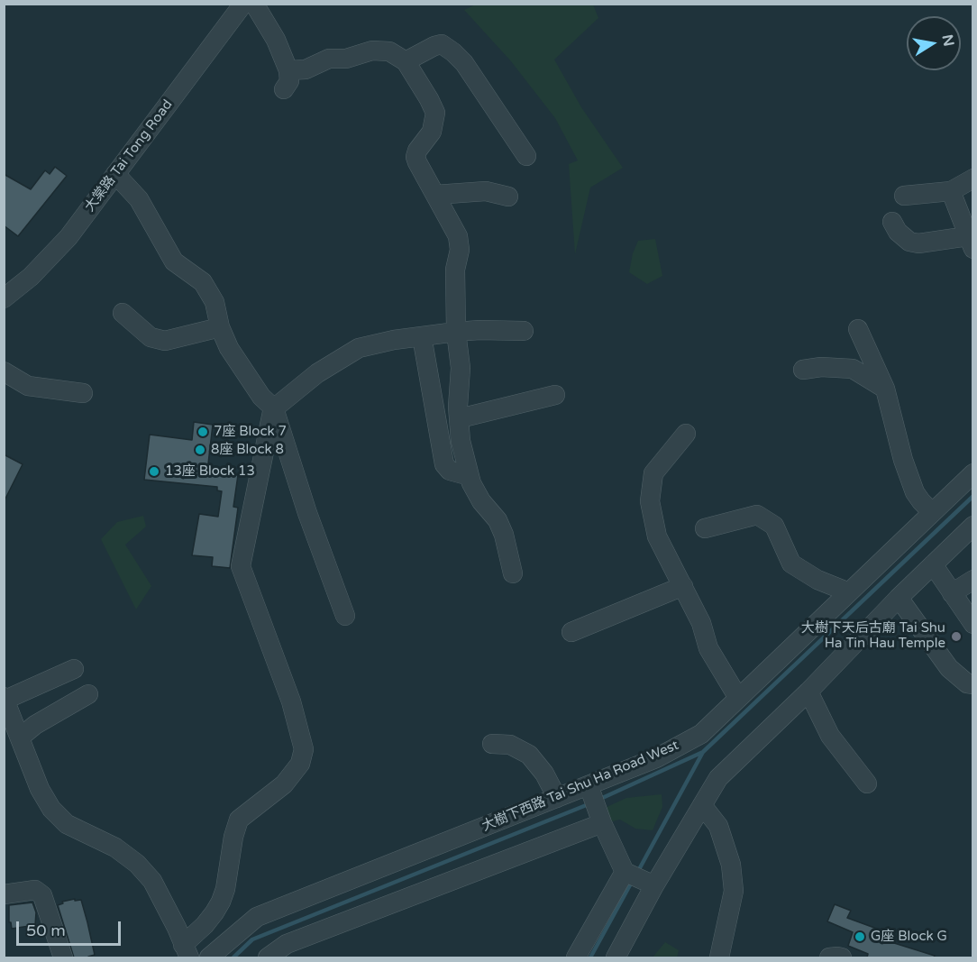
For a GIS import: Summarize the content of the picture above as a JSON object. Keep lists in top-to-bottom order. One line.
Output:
{"streets":{"street":["大棠路 Tai Tong Road","大樹下西路 Tai Shu Ha Road West"]},"places":["7座 Block 7","8座 Block 8","13座 Block 13","大樹下天后古廟 Tai Shu Ha Tin Hau Temple","G座 Block G"],"scale_bar":"50 m","north":"right"}
